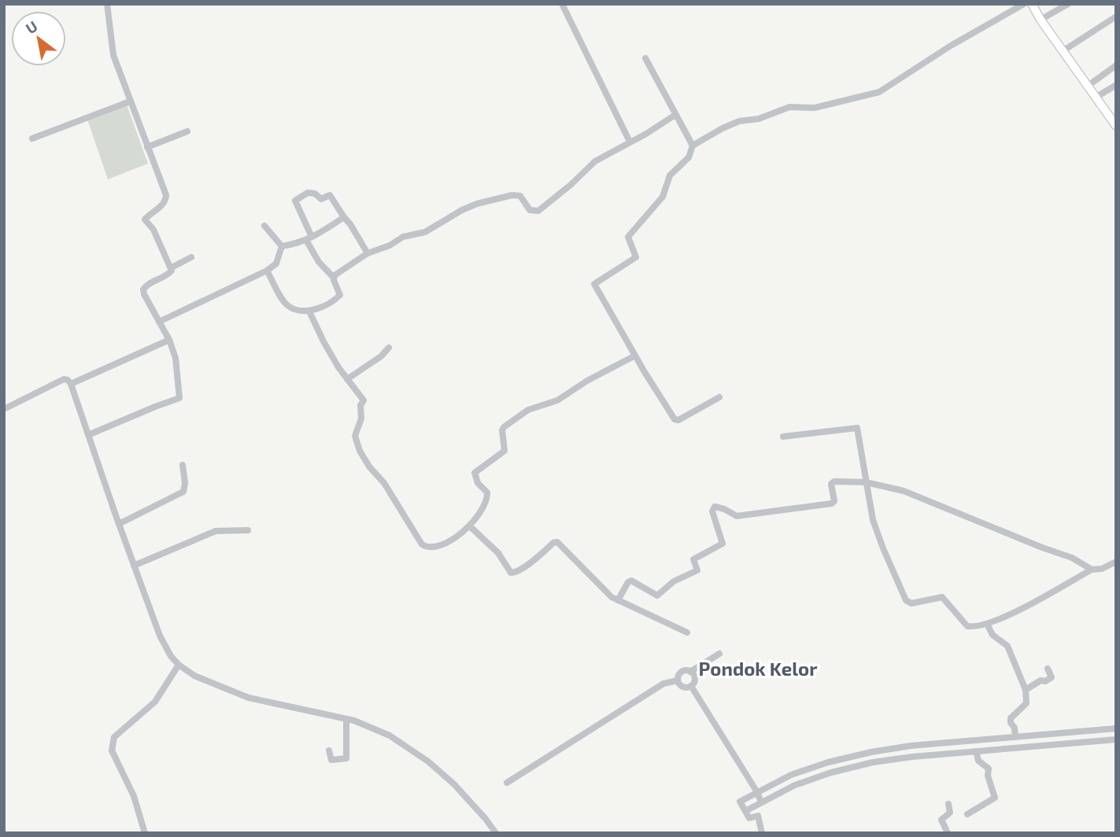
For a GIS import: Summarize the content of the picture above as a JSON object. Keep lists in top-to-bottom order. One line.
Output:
{"districts":["Pondok Kelor"],"north":"top left"}
